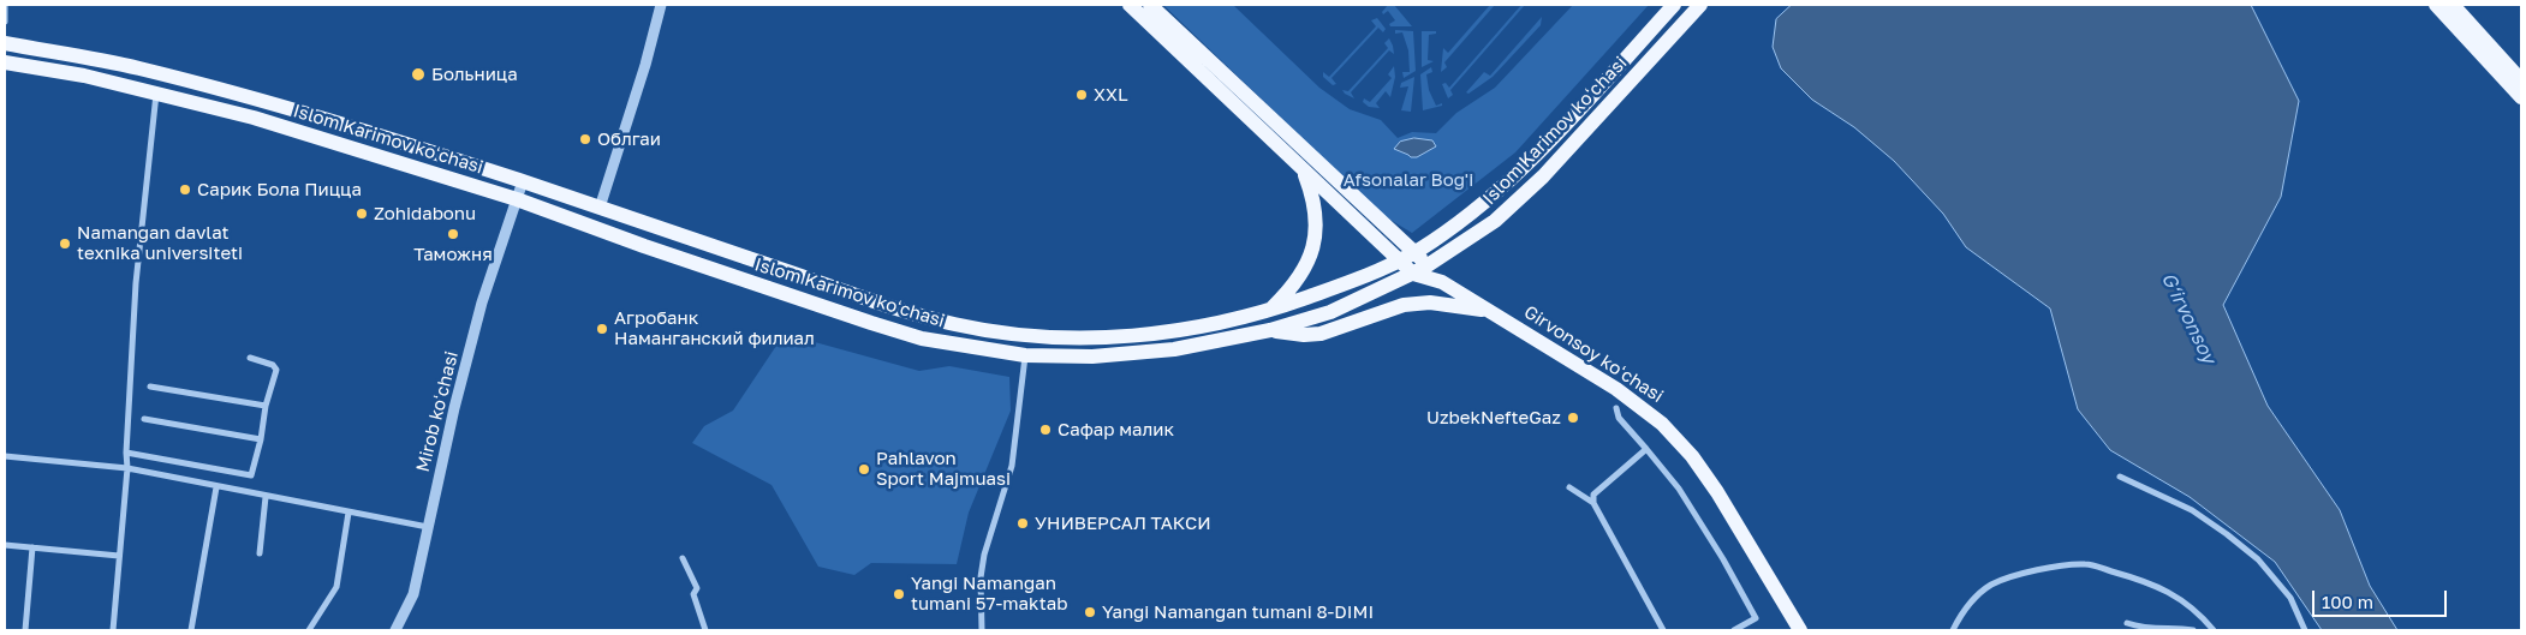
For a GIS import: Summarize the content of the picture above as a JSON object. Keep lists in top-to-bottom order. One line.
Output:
{"streets":{"main road":["Islom Karimov koʻchasi","Girvonsoy koʻchasi"],"street":["Mirob koʻchasi"]},"crossings":[["Islom Karimov koʻchasi","Girvonsoy koʻchasi"],["Islom Karimov koʻchasi","Mirob koʻchasi"]],"water":["G‘irvonsoy"],"parks":["Afsonalar Bog'i"],"places":["Больница","XXL","Облгаи","Сарик Бола Пицца","Zohidabonu","Таможня","Namangan davlat texnika universiteti","Агробанк Наманганский филиал","UzbekNefteGaz","Сафар малик","Pahlavon Sport Majmuasi","УНИВЕРСАЛ ТАКСИ","Yangi Namangan tumani 57-maktab","Yangi Namangan tumani 8-DIMI"],"scale_bar":"100 m"}
